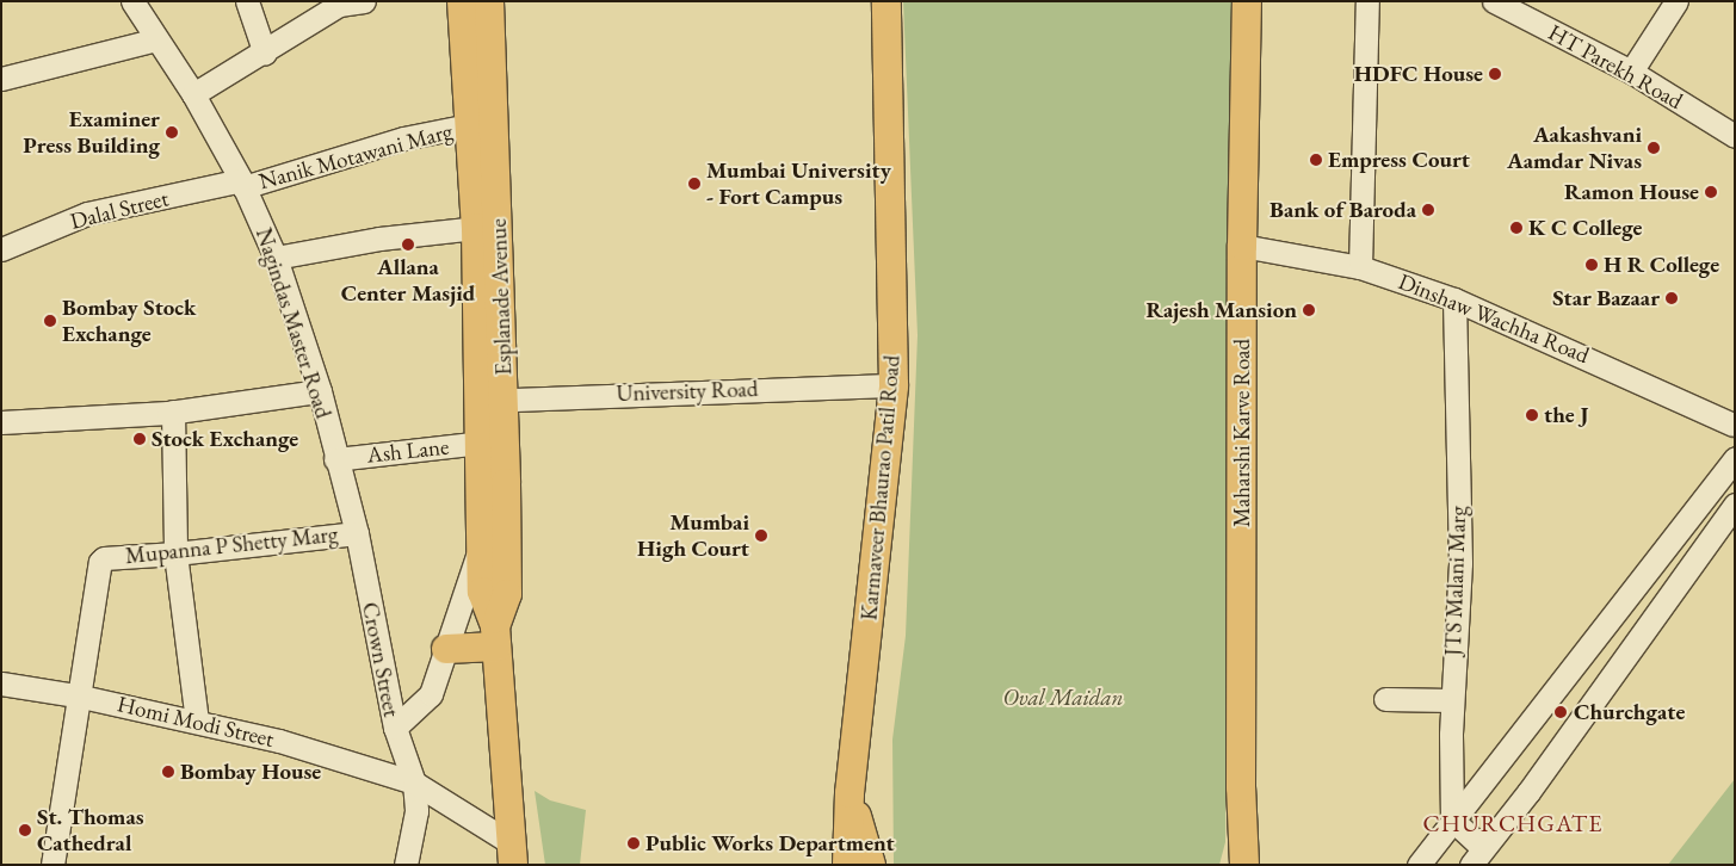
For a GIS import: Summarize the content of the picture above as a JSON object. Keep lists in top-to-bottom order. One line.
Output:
{"streets":{"main road":["Esplanade Avenue","Maharshi Karve Road","Karmaveer Bhaurao Patil Road"],"street":["HT Parekh Road","Nanik Motawani Marg","Dalal Street","Dinshaw Wachha Road","Nagindas Master Road","University Road","Ash Lane","Mupanna P Shetty Marg","JTS Malani Marg","Crown Street","Homi Modi Street"]},"crossings":[["Nanik Motawani Marg","Dalal Street"],["Nanik Motawani Marg","Nagindas Master Road"],["Dalal Street","Nagindas Master Road"],["Esplanade Avenue","University Road"],["Dinshaw Wachha Road","Maharshi Karve Road"],["Dinshaw Wachha Road","JTS Malani Marg"],["Nagindas Master Road","Ash Lane"],["Nagindas Master Road","Mupanna P Shetty Marg"],["Nagindas Master Road","Crown Street"],["University Road","Karmaveer Bhaurao Patil Road"],["Mupanna P Shetty Marg","Crown Street"],["Mupanna P Shetty Marg","Homi Modi Street"],["Crown Street","Homi Modi Street"]],"districts":["CHURCHGATE"],"parks":["Oval Maidan"],"places":["HDFC House","Examiner Press Building","Aakashvani Aamdar Nivas","Empress Court","Mumbai University - Fort Campus","Ramon House","Bank of Baroda","K C College","Allana Center Masjid","H R College","Star Bazaar","Rajesh Mansion","Bombay Stock Exchange","the J","Stock Exchange","Mumbai High Court","Churchgate","Bombay House","St. Thomas Cathedral","Public Works Department"]}
